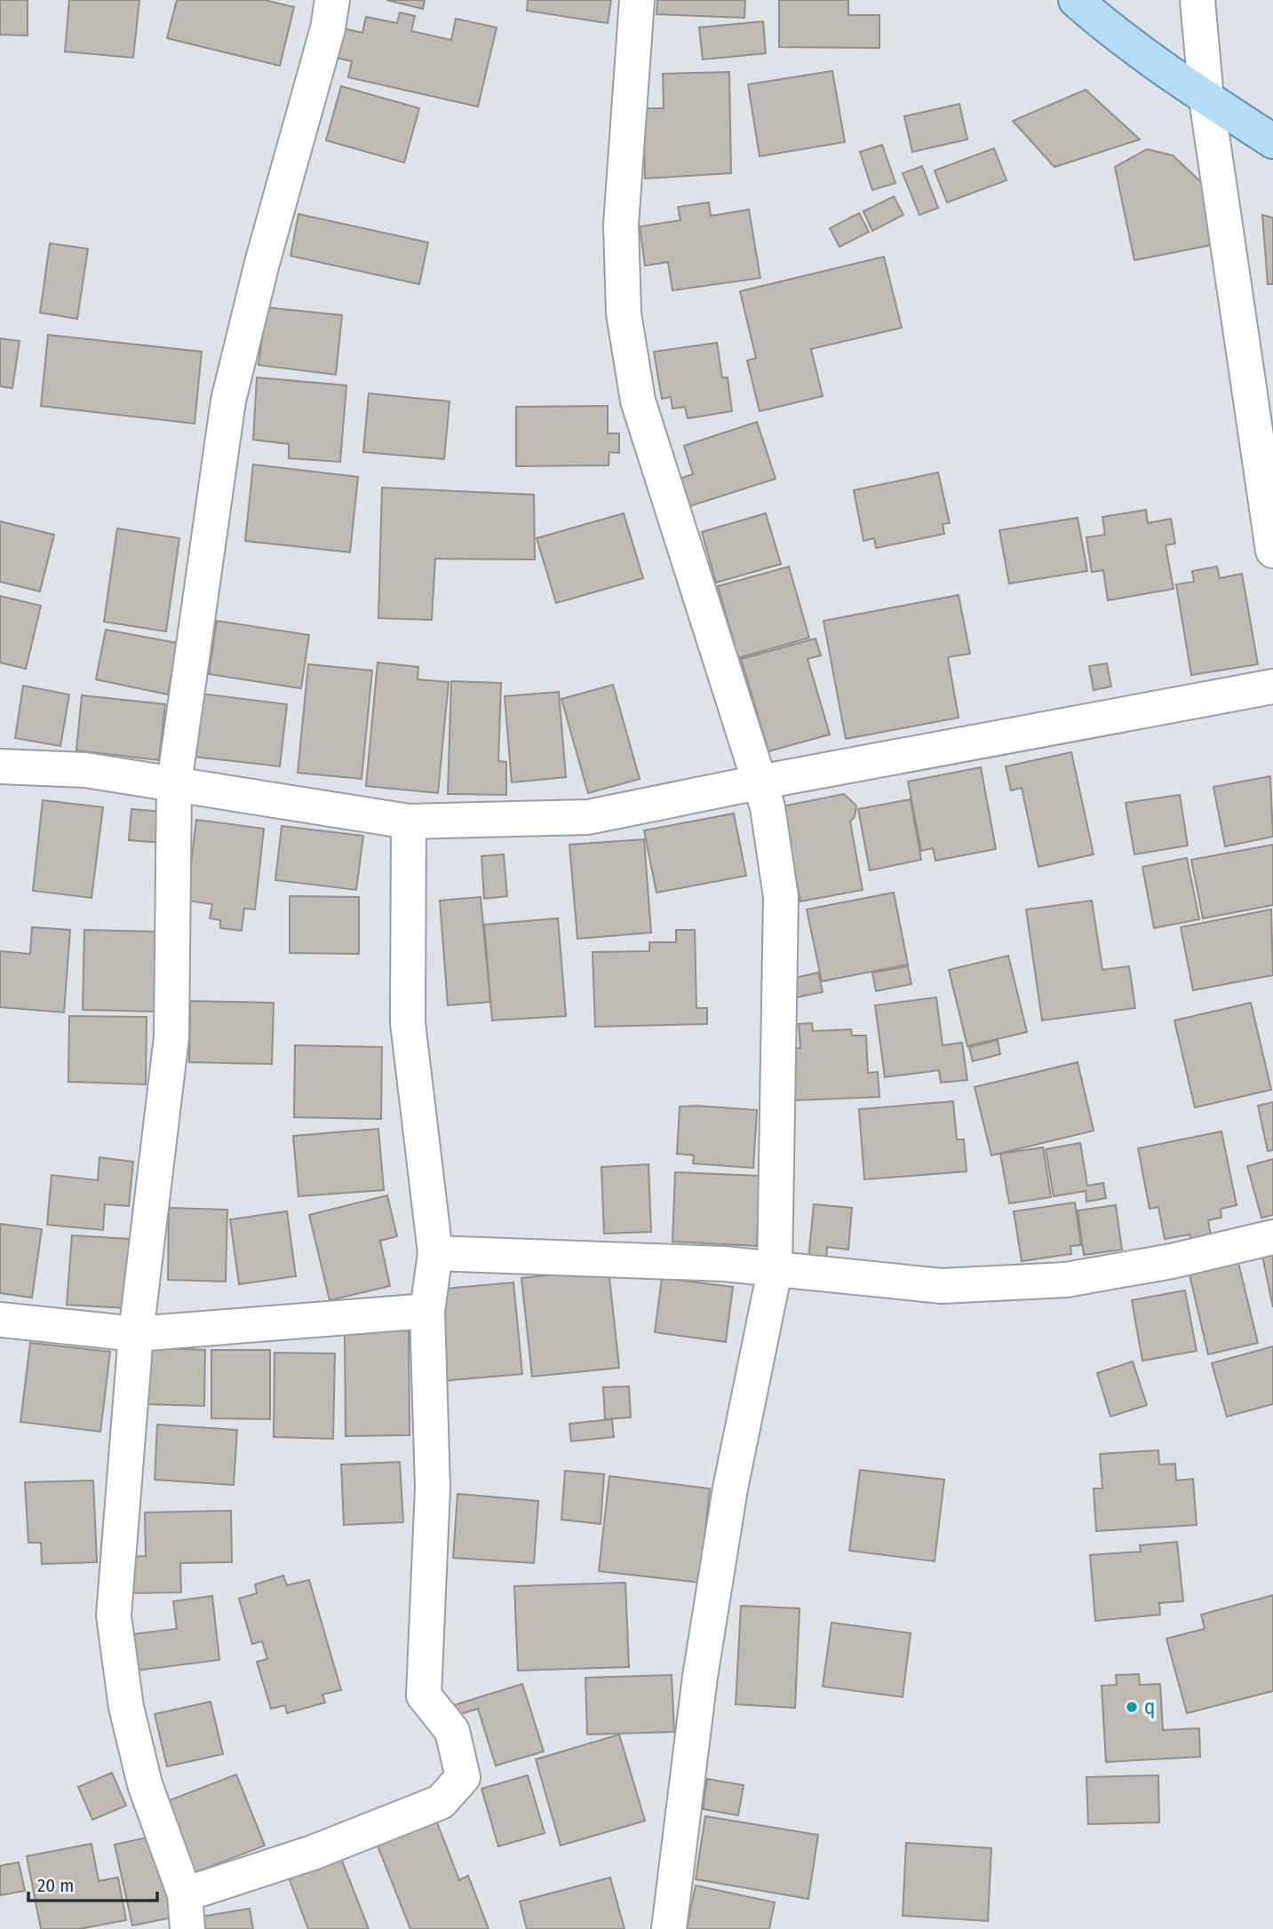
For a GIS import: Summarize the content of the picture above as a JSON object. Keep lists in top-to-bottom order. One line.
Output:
{"places":["q"],"scale_bar":"20 m"}
